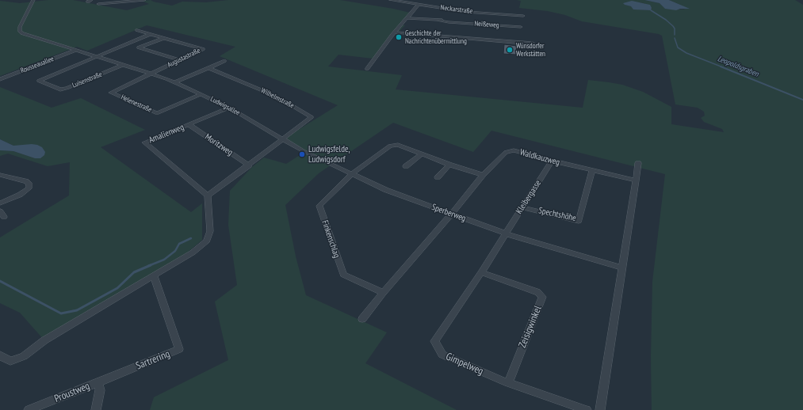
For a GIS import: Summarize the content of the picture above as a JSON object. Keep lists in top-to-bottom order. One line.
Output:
{"streets":{"street":["Neckarstraße","Neißeweg","Augustastraße","Rousseauallee","Luisenstraße","Wilhelmstraße","Helenestraße","Ludwigsallee","Amalienweg","Moritzweg","Waldkauzweg","Kleibergasse","Sperberweg","Spechtshöhe","Finkenschlag","Zeisigwinkel","Sartrering","Gimpelweg","Proustweg"]},"crossings":[["Augustastraße","Helenestraße"],["Augustastraße","Ludwigsallee"],["Rousseauallee","Ludwigsallee"],["Luisenstraße","Ludwigsallee"],["Wilhelmstraße","Ludwigsallee"],["Wilhelmstraße","Sperberweg"],["Helenestraße","Ludwigsallee"],["Ludwigsallee","Amalienweg"],["Ludwigsallee","Sperberweg"],["Amalienweg","Moritzweg"],["Waldkauzweg","Kleibergasse"],["Waldkauzweg","Sperberweg"],["Waldkauzweg","Spechtshöhe"],["Kleibergasse","Sperberweg"],["Kleibergasse","Spechtshöhe"],["Kleibergasse","Gimpelweg"],["Sperberweg","Finkenschlag"],["Sperberweg","Gimpelweg"],["Zeisigwinkel","Gimpelweg"],["Sartrering","Proustweg"]],"water":["Leopoldsgraben"],"places":["Geschichte der Nachrichtenübermittlung","Wünsdorfer Werkstätten","Ludwigsfelde, Ludwigsdorf"]}
